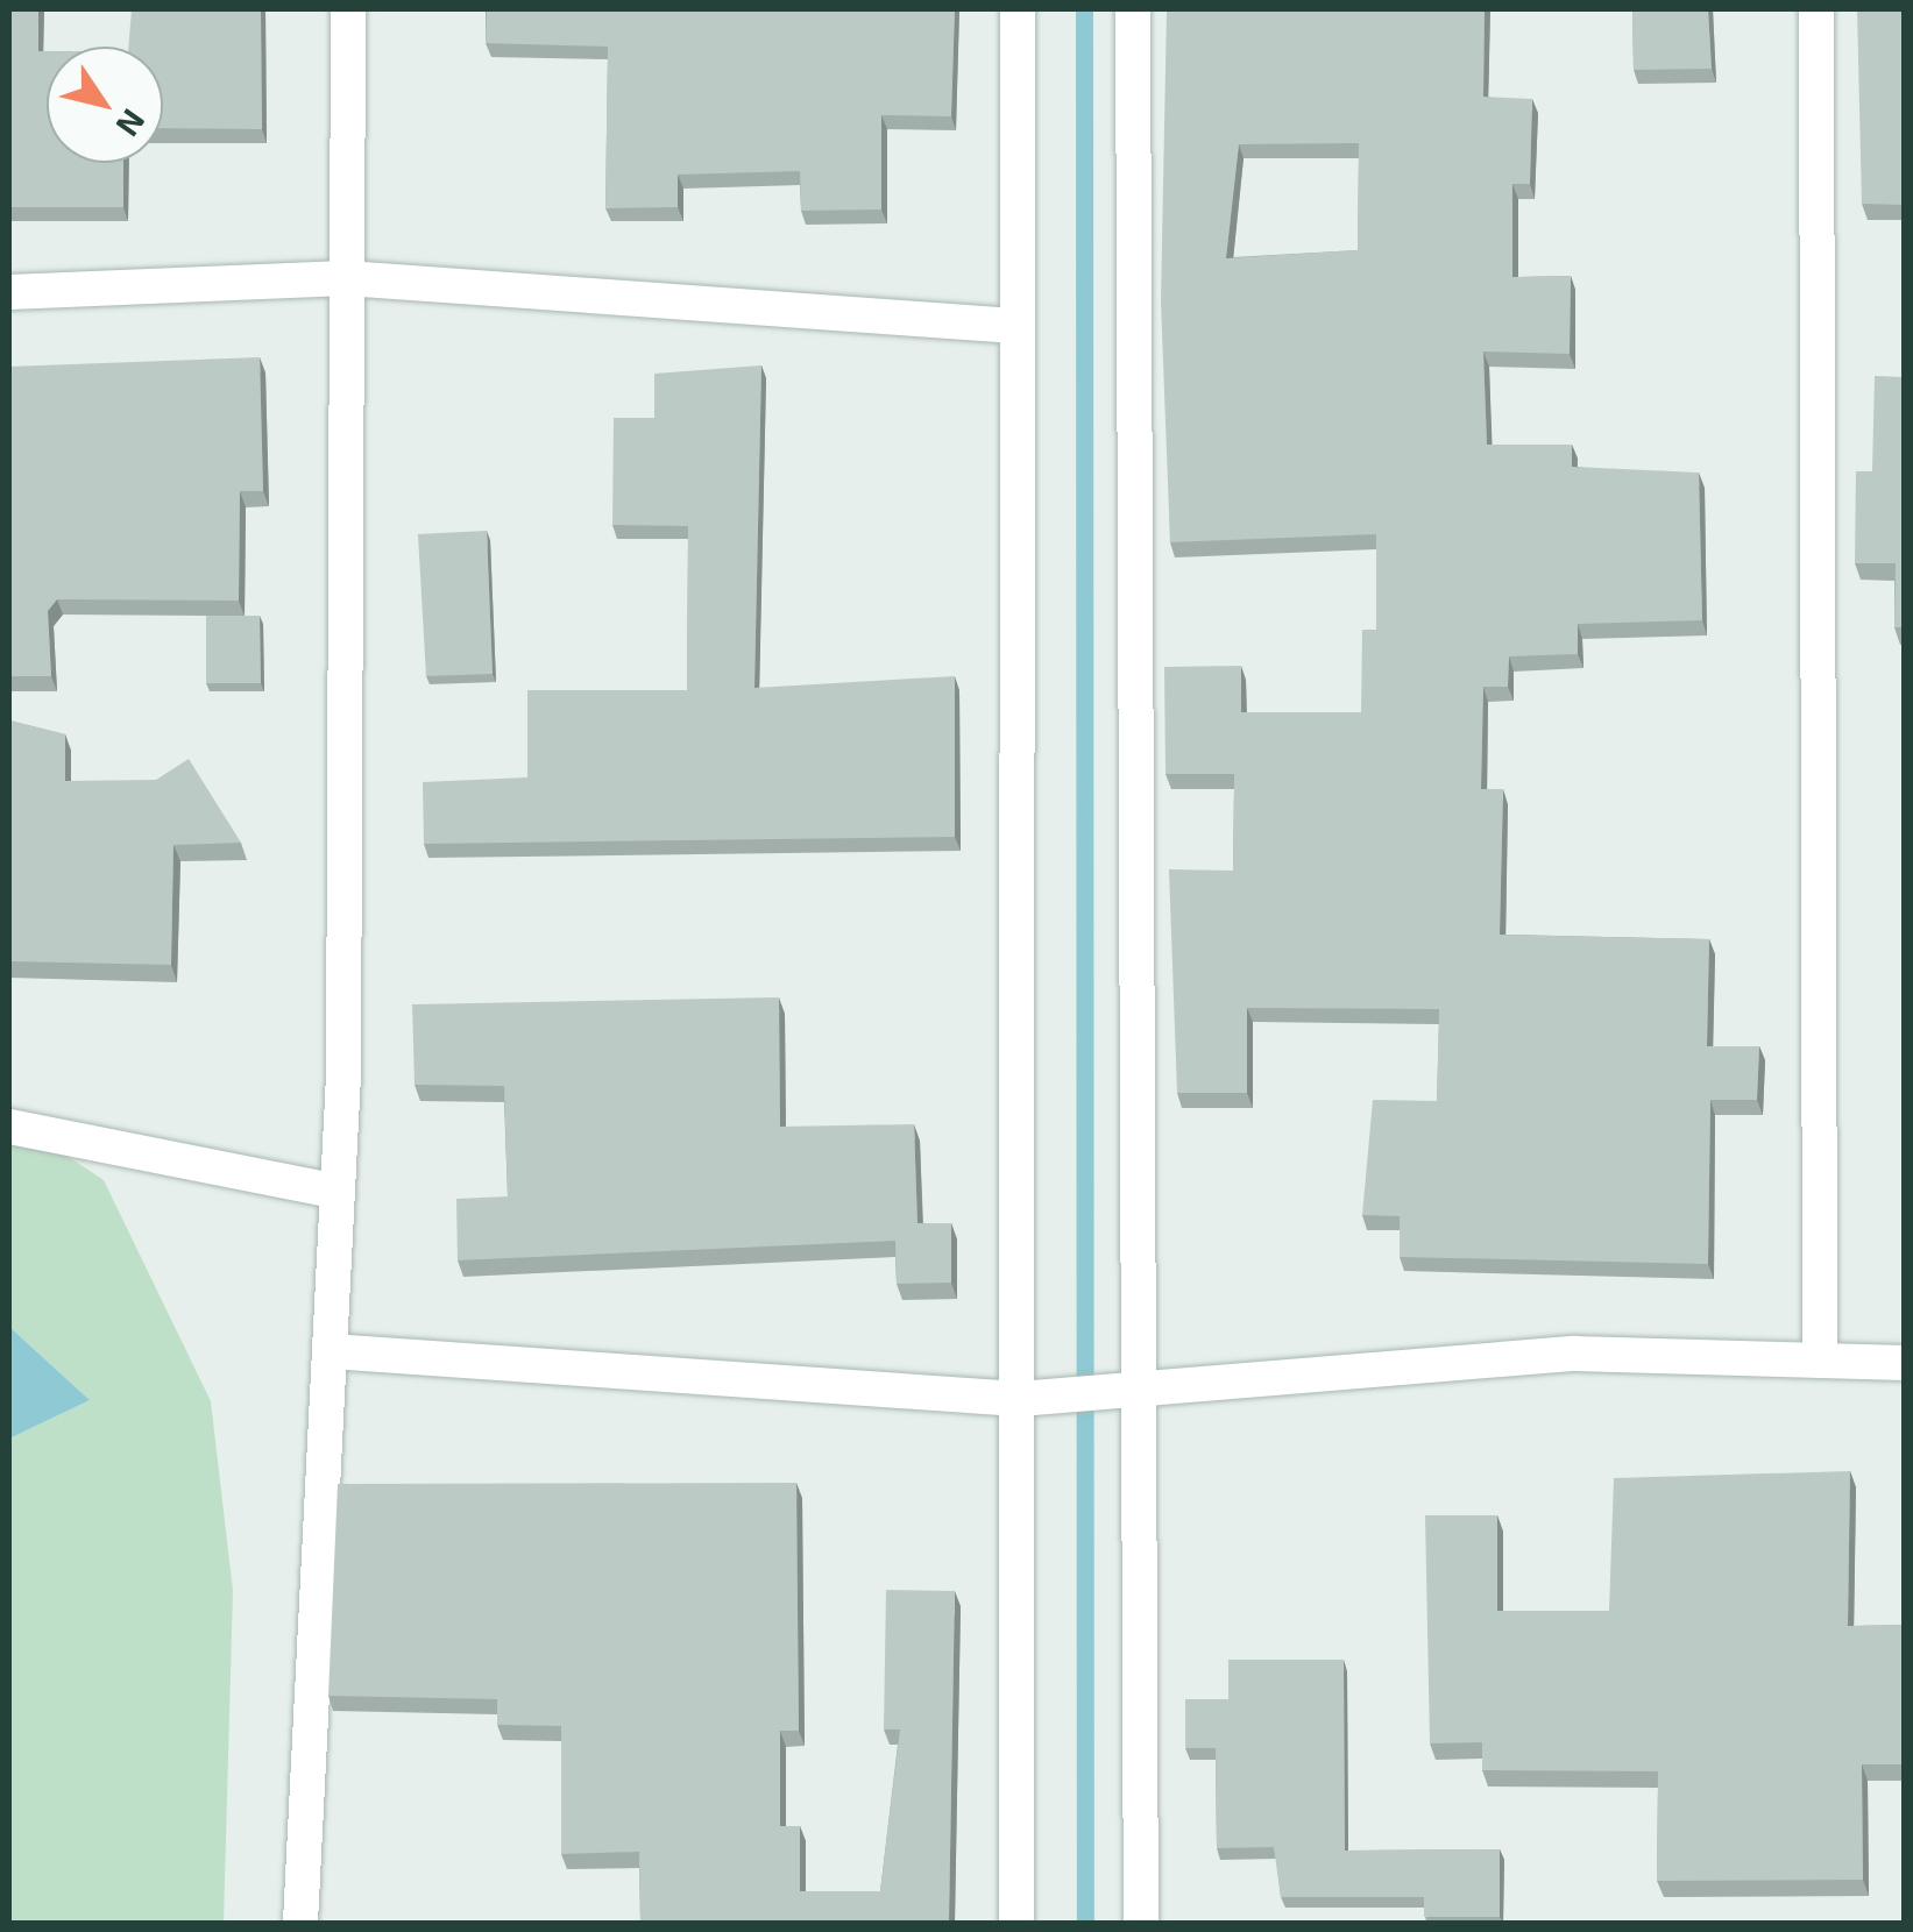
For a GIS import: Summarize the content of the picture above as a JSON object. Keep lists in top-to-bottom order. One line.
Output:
{"north":"bottom right"}
